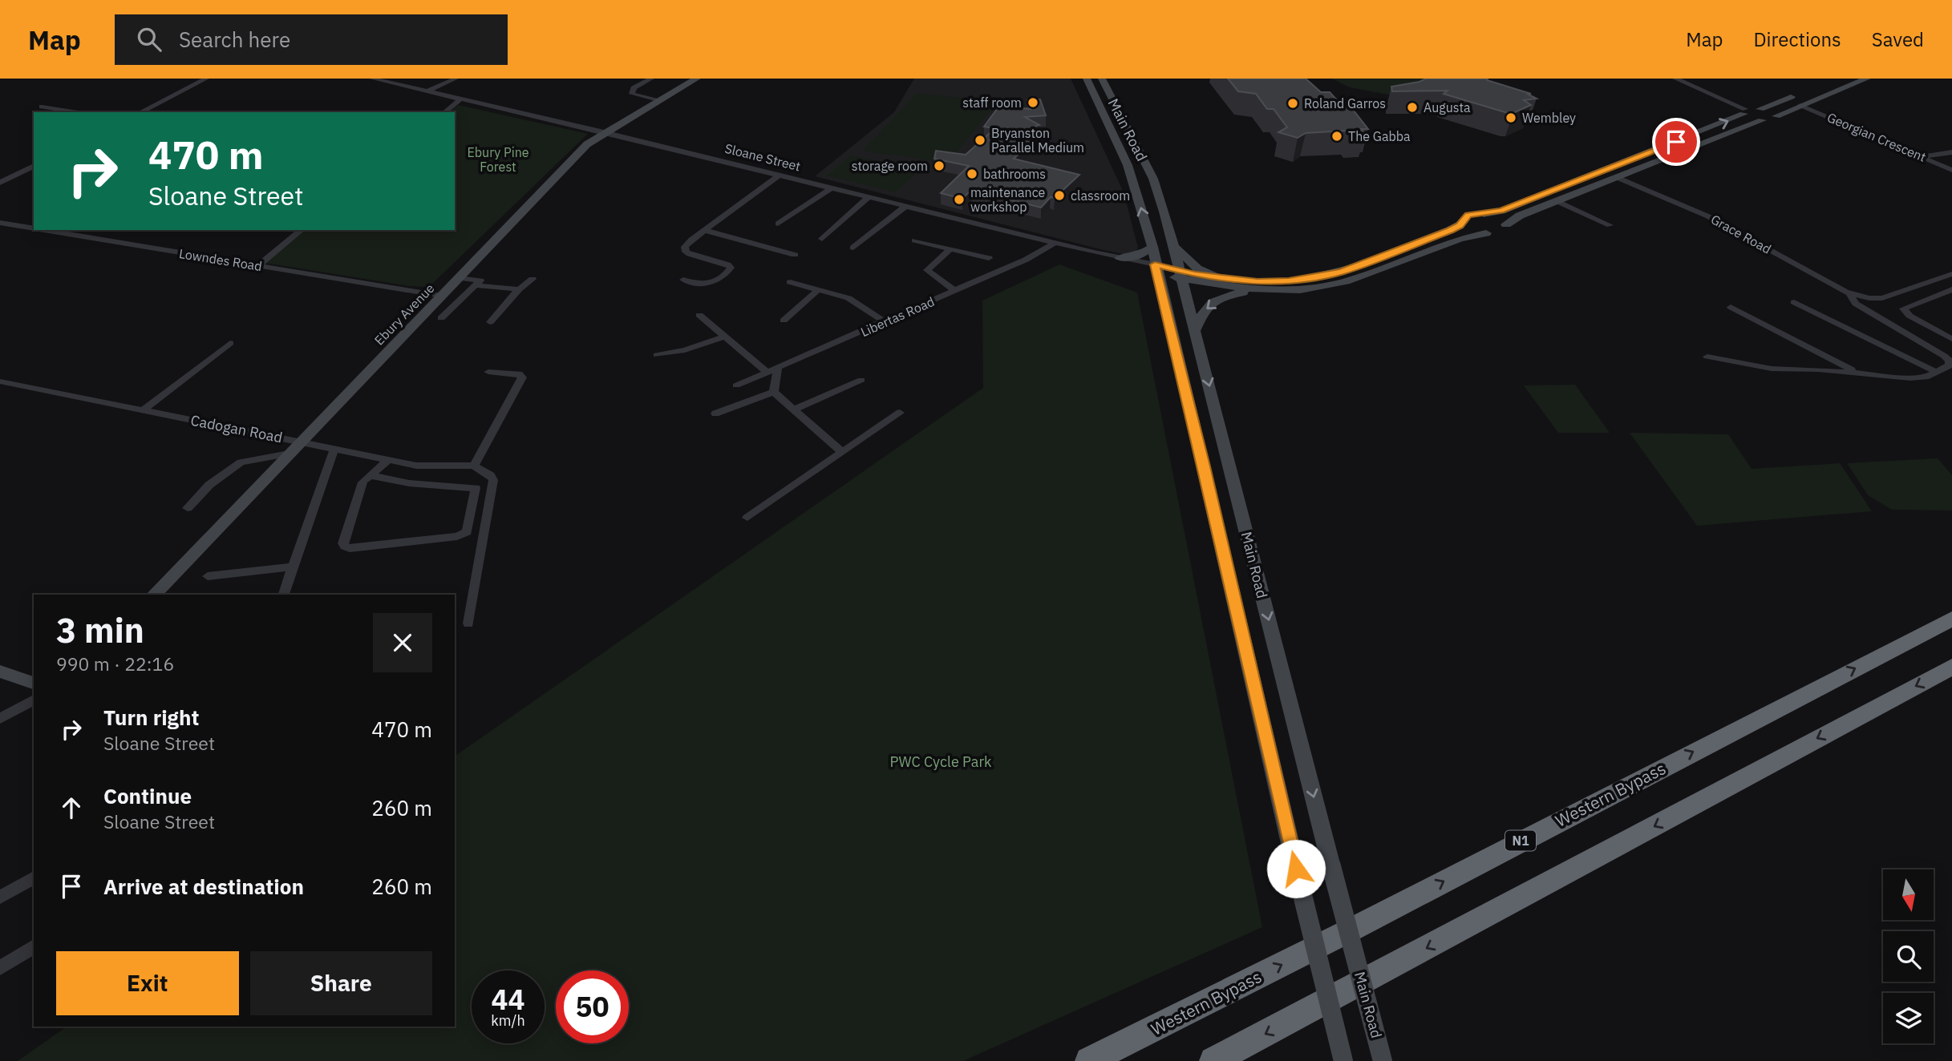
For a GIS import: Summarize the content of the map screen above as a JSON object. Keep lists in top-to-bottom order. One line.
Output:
{"streets":{"highway":["Western Bypass","N1"],"main road":["Main Road","Sloane Street"],"street":["Georgian Crescent","Grace Road","Lowndes Road","Ebury Avenue","Libertas Road","Cadogan Road"]},"crossings":[["Main Road","Sloane Street"],["Sloane Street","Grace Road"],["Sloane Street","Ebury Avenue"],["Sloane Street","Libertas Road"],["Lowndes Road","Ebury Avenue"],["Ebury Avenue","Cadogan Road"]],"parks":["Ebury Pine Forest","PWC Cycle Park"],"places":["staff room","Roland Garros","Augusta","Wembley","The Gabba","Bryanston Parallel Medium","storage room","bathrooms","classroom","maintenance workshop"],"north":"bottom","page":{"header":"Map","search":"Search here","nav":["Map","Directions","Saved"],"turn":["470 m","Sloane Street"],"heading":["3 min","990 m · 22:16"],"list":[{"name":"Turn right","note":"Sloane Street","value":"470 m"},{"name":"Continue","note":"Sloane Street","value":"260 m"},{"name":"Arrive at destination","value":"260 m"}],"buttons":["Exit","Share"],"speed":"44 km/h","limit":"50"}}
